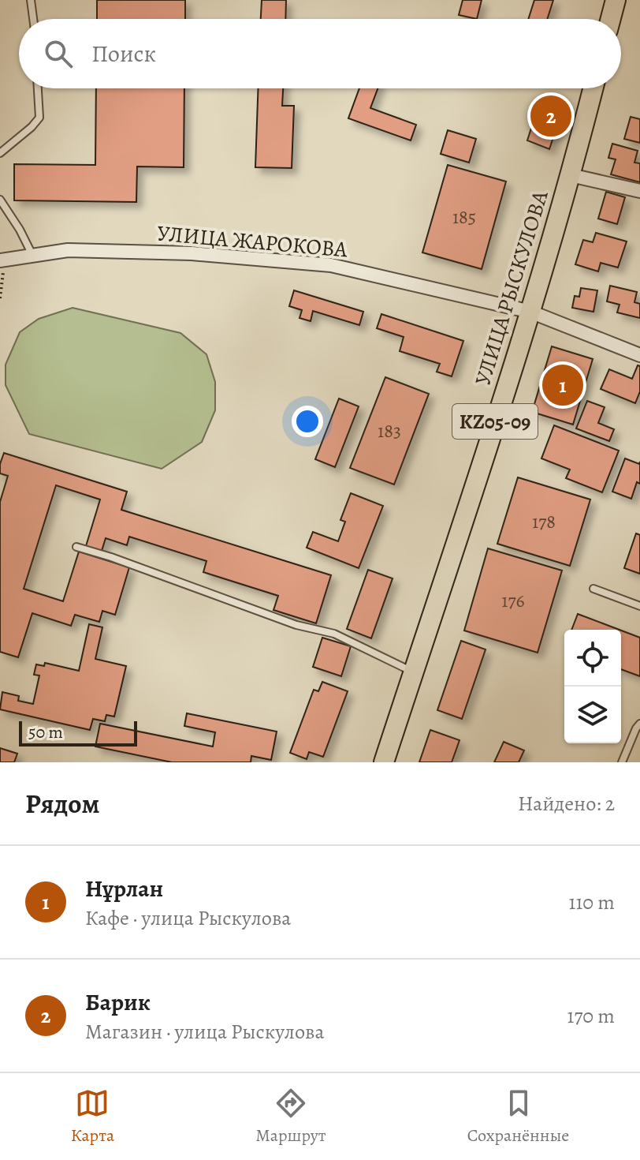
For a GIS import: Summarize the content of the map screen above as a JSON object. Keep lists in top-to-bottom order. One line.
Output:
{"streets":{"main road":["УЛИЦА РЫСКУЛОВА","KZ05-09"],"street":["УЛИЦА ЖАРОКОВА"]},"crossings":[["УЛИЦА ЖАРОКОВА","УЛИЦА РЫСКУЛОВА"]],"house_numbers":["185","183","178","176"],"scale_bar":"50 m","page":{"search":"Поиск","pins":["2","1"],"scale":"50 m","heading":["Рядом","Найдено: 2"],"list":[{"mark":"1","name":"Нұрлан","note":"Кафе · улица Рыскулова","value":"110 m"},{"mark":"2","name":"Барик","note":"Магазин · улица Рыскулова","value":"170 m"}],"nav":["Карта","Маршрут","Сохранённые"]}}
